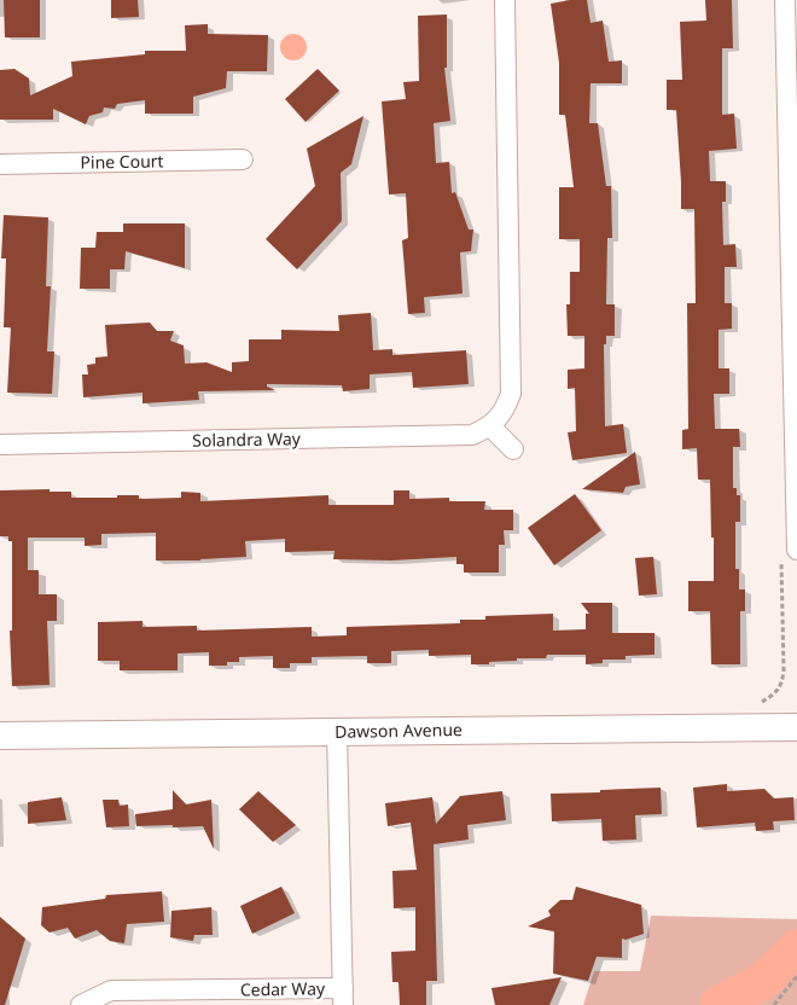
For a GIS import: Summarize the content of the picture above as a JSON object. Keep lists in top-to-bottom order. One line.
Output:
{"streets":{"main road":["Dawson Avenue"],"street":["Pine Court","Solandra Way","Cedar Way"]},"crossings":[["Dawson Avenue","Cedar Way"]]}
